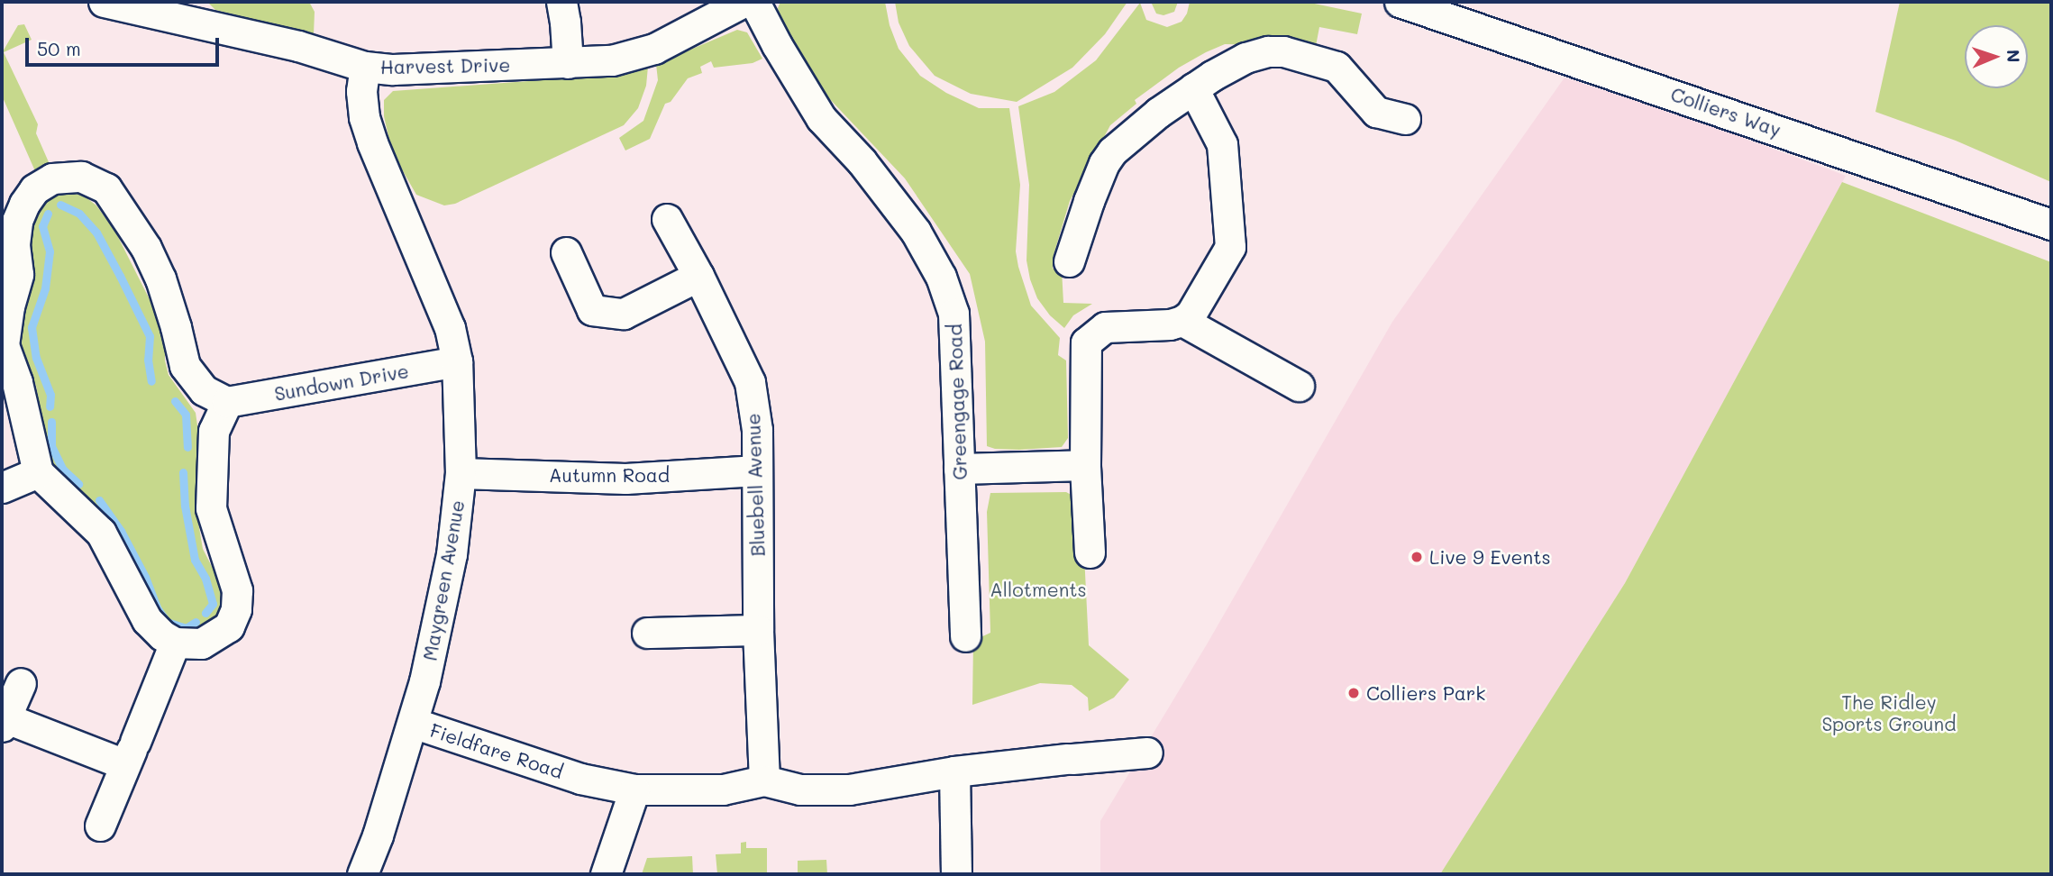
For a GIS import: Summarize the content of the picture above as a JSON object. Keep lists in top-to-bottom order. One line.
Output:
{"streets":{"street":["Harvest Drive","Colliers Way","Sundown Drive","Greengage Road","Autumn Road","Bluebell Avenue","Maygreen Avenue","Fieldfare Road"]},"crossings":[["Harvest Drive","Maygreen Avenue"],["Sundown Drive","Maygreen Avenue"],["Autumn Road","Bluebell Avenue"],["Autumn Road","Maygreen Avenue"],["Bluebell Avenue","Fieldfare Road"],["Maygreen Avenue","Fieldfare Road"]],"parks":["Allotments","The Ridley Sports Ground"],"places":["Live 9 Events","Colliers Park"],"scale_bar":"50 m","north":"right"}
